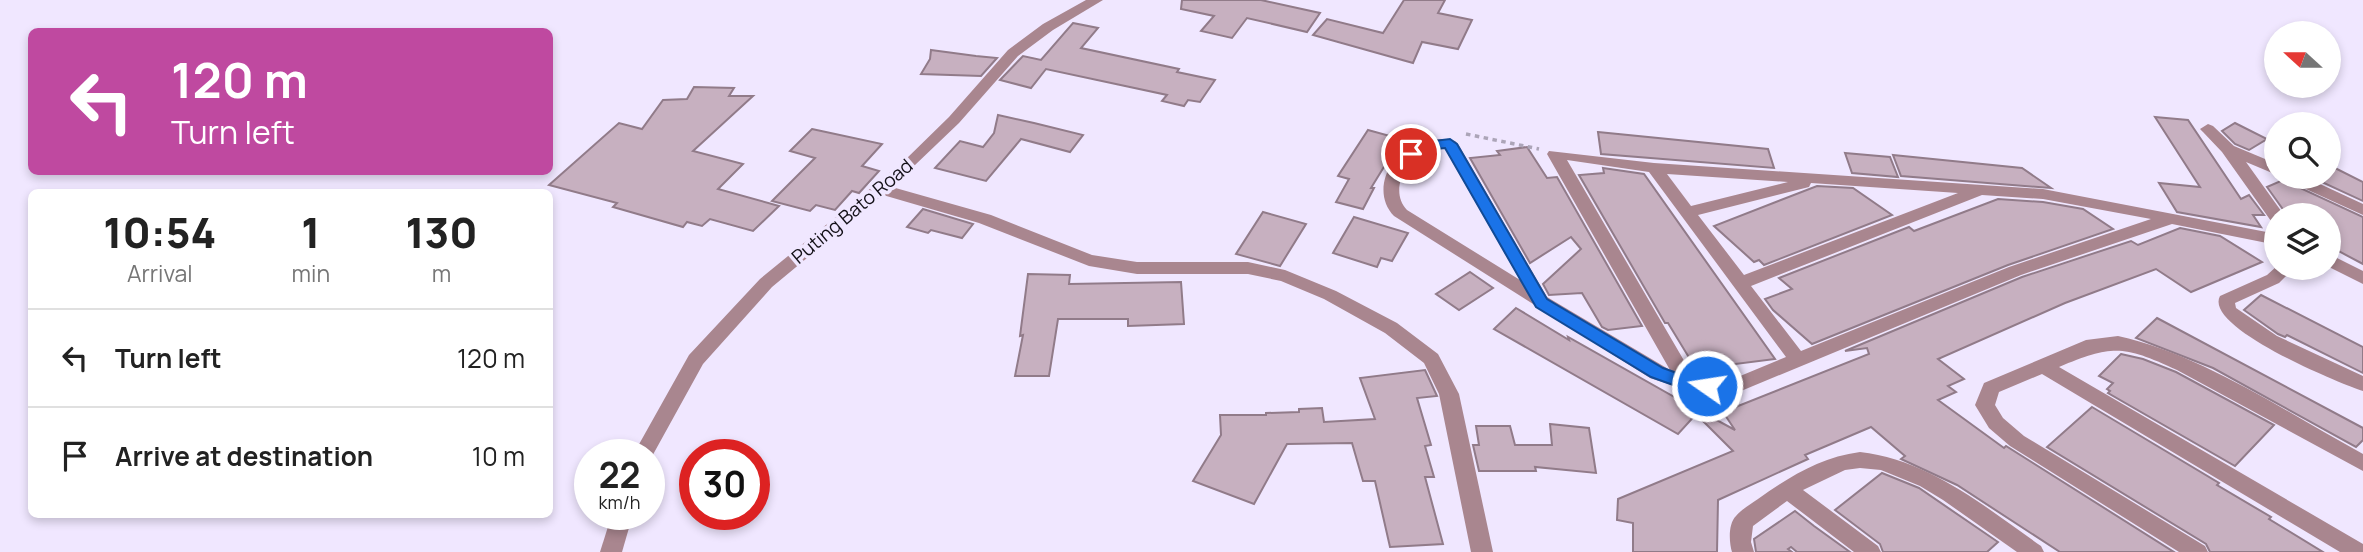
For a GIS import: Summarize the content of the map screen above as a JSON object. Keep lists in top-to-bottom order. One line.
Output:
{"streets":{"street":["Puting Bato Road"]},"north":"left","page":{"turn":["120 m","Turn left"],"eta":["10:54","Arrival","1","min","130","m"],"list":[{"name":"Turn left","value":"120 m"},{"name":"Arrive at destination","value":"10 m"}],"speed":"22 km/h","limit":"30"}}
